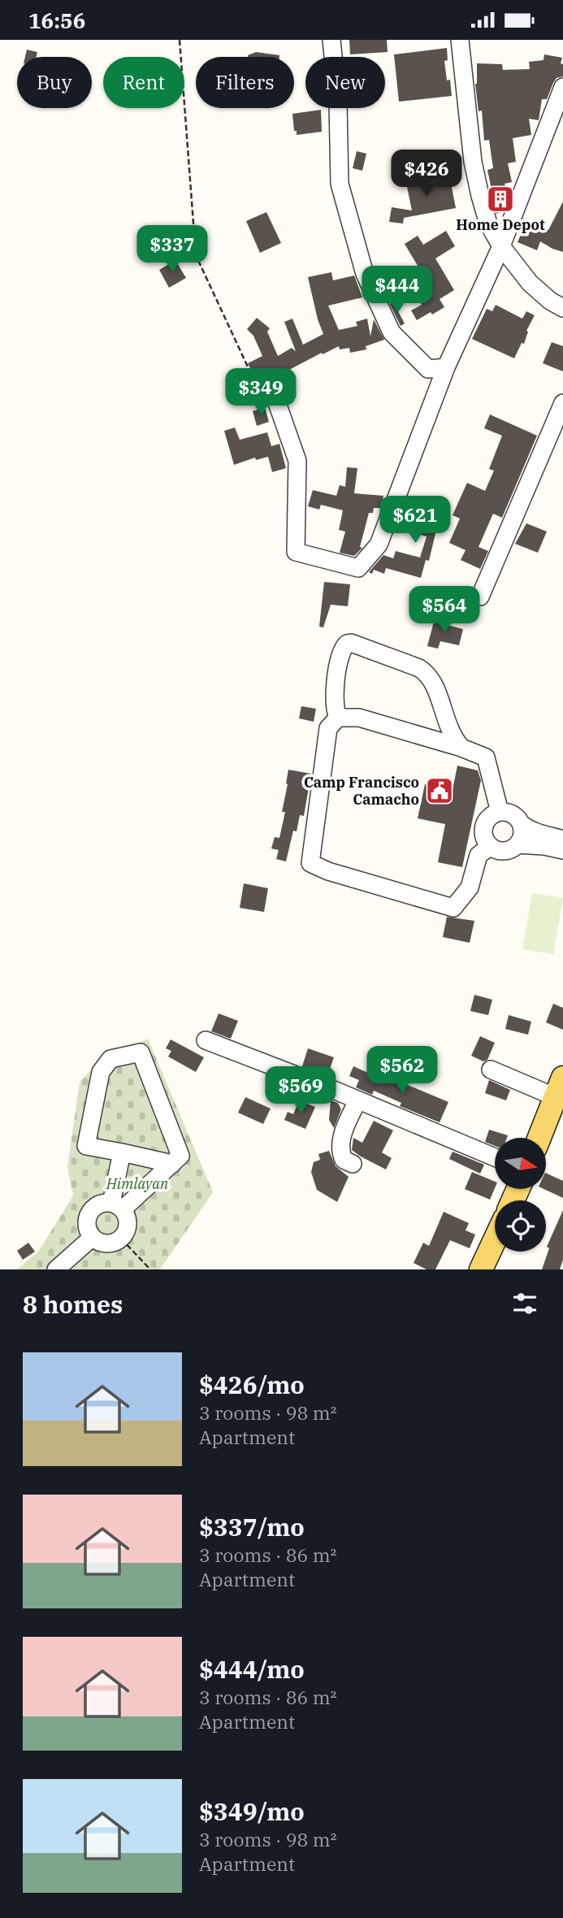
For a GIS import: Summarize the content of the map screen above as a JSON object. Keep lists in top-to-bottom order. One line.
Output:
{"parks":["Himlayan"],"places":{"building":["Home Depot"],"public building":["Camp Francisco Camacho"]},"north":"right","page":{"status":"16:56","chip":["Buy","Rent","Filters","New"],"price":["$426","$337","$444","$349","$621","$564","$562","$569"],"heading":"8 homes","list":[{"name":"$426/mo","note":"3 rooms · 98 m² · Apartment"},{"name":"$337/mo","note":"3 rooms · 86 m² · Apartment"},{"name":"$444/mo","note":"3 rooms · 86 m² · Apartment"},{"name":"$349/mo","note":"3 rooms · 98 m² · Apartment"}]}}
